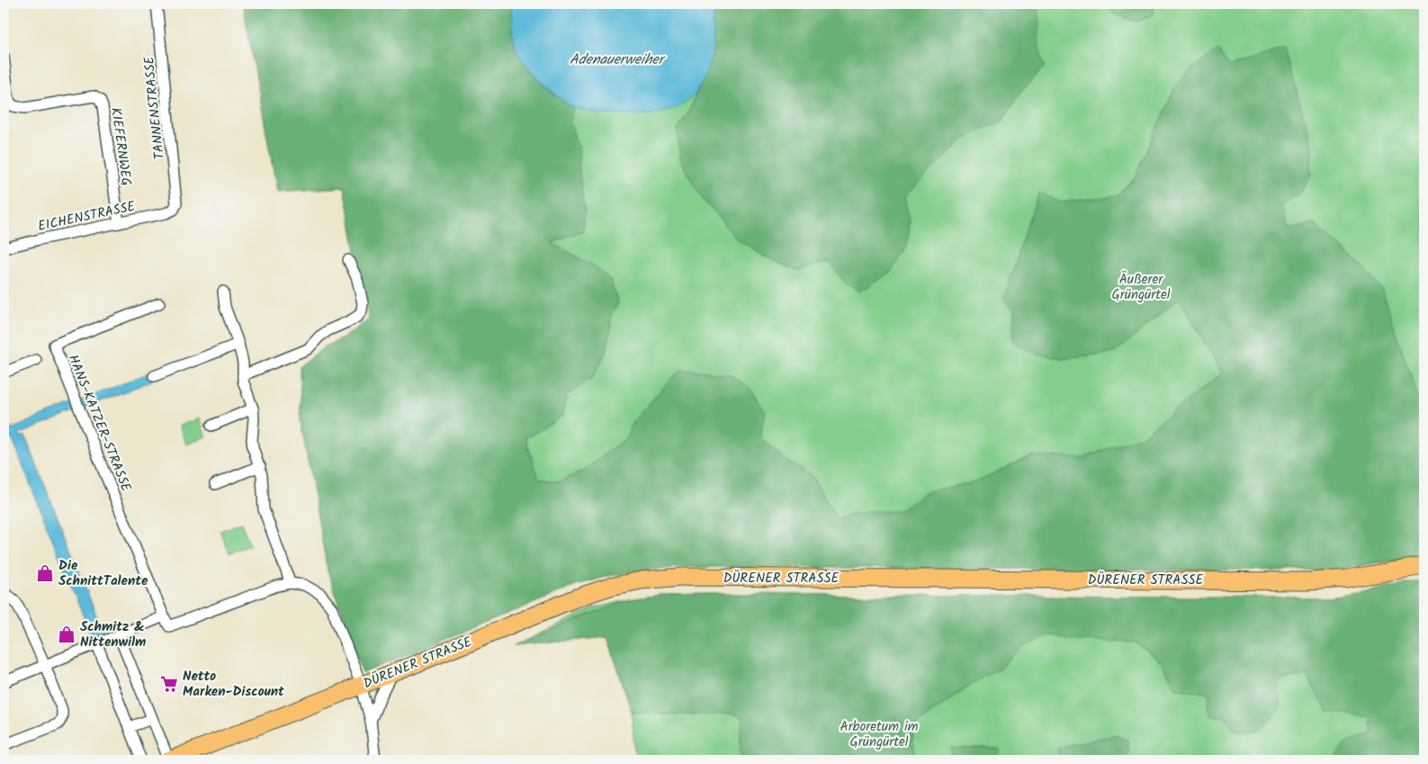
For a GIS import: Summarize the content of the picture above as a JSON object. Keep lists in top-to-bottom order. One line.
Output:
{"streets":{"main road":["DÜRENER STRASSE"],"street":["TANNENSTRASSE","KIEFERNWEG","EICHENSTRASSE","HANS-KATZER-STRASSE"]},"crossings":[["TANNENSTRASSE","EICHENSTRASSE"],["KIEFERNWEG","EICHENSTRASSE"]],"water":["Adenauerweiher"],"parks":["Äußerer Grüngürtel","Arboretum im Grüngürtel"],"places":{"shop":["Die SchnittTalente","Schmitz & Nittenwilm"],"supermarket":["Netto Marken-Discount"]}}
